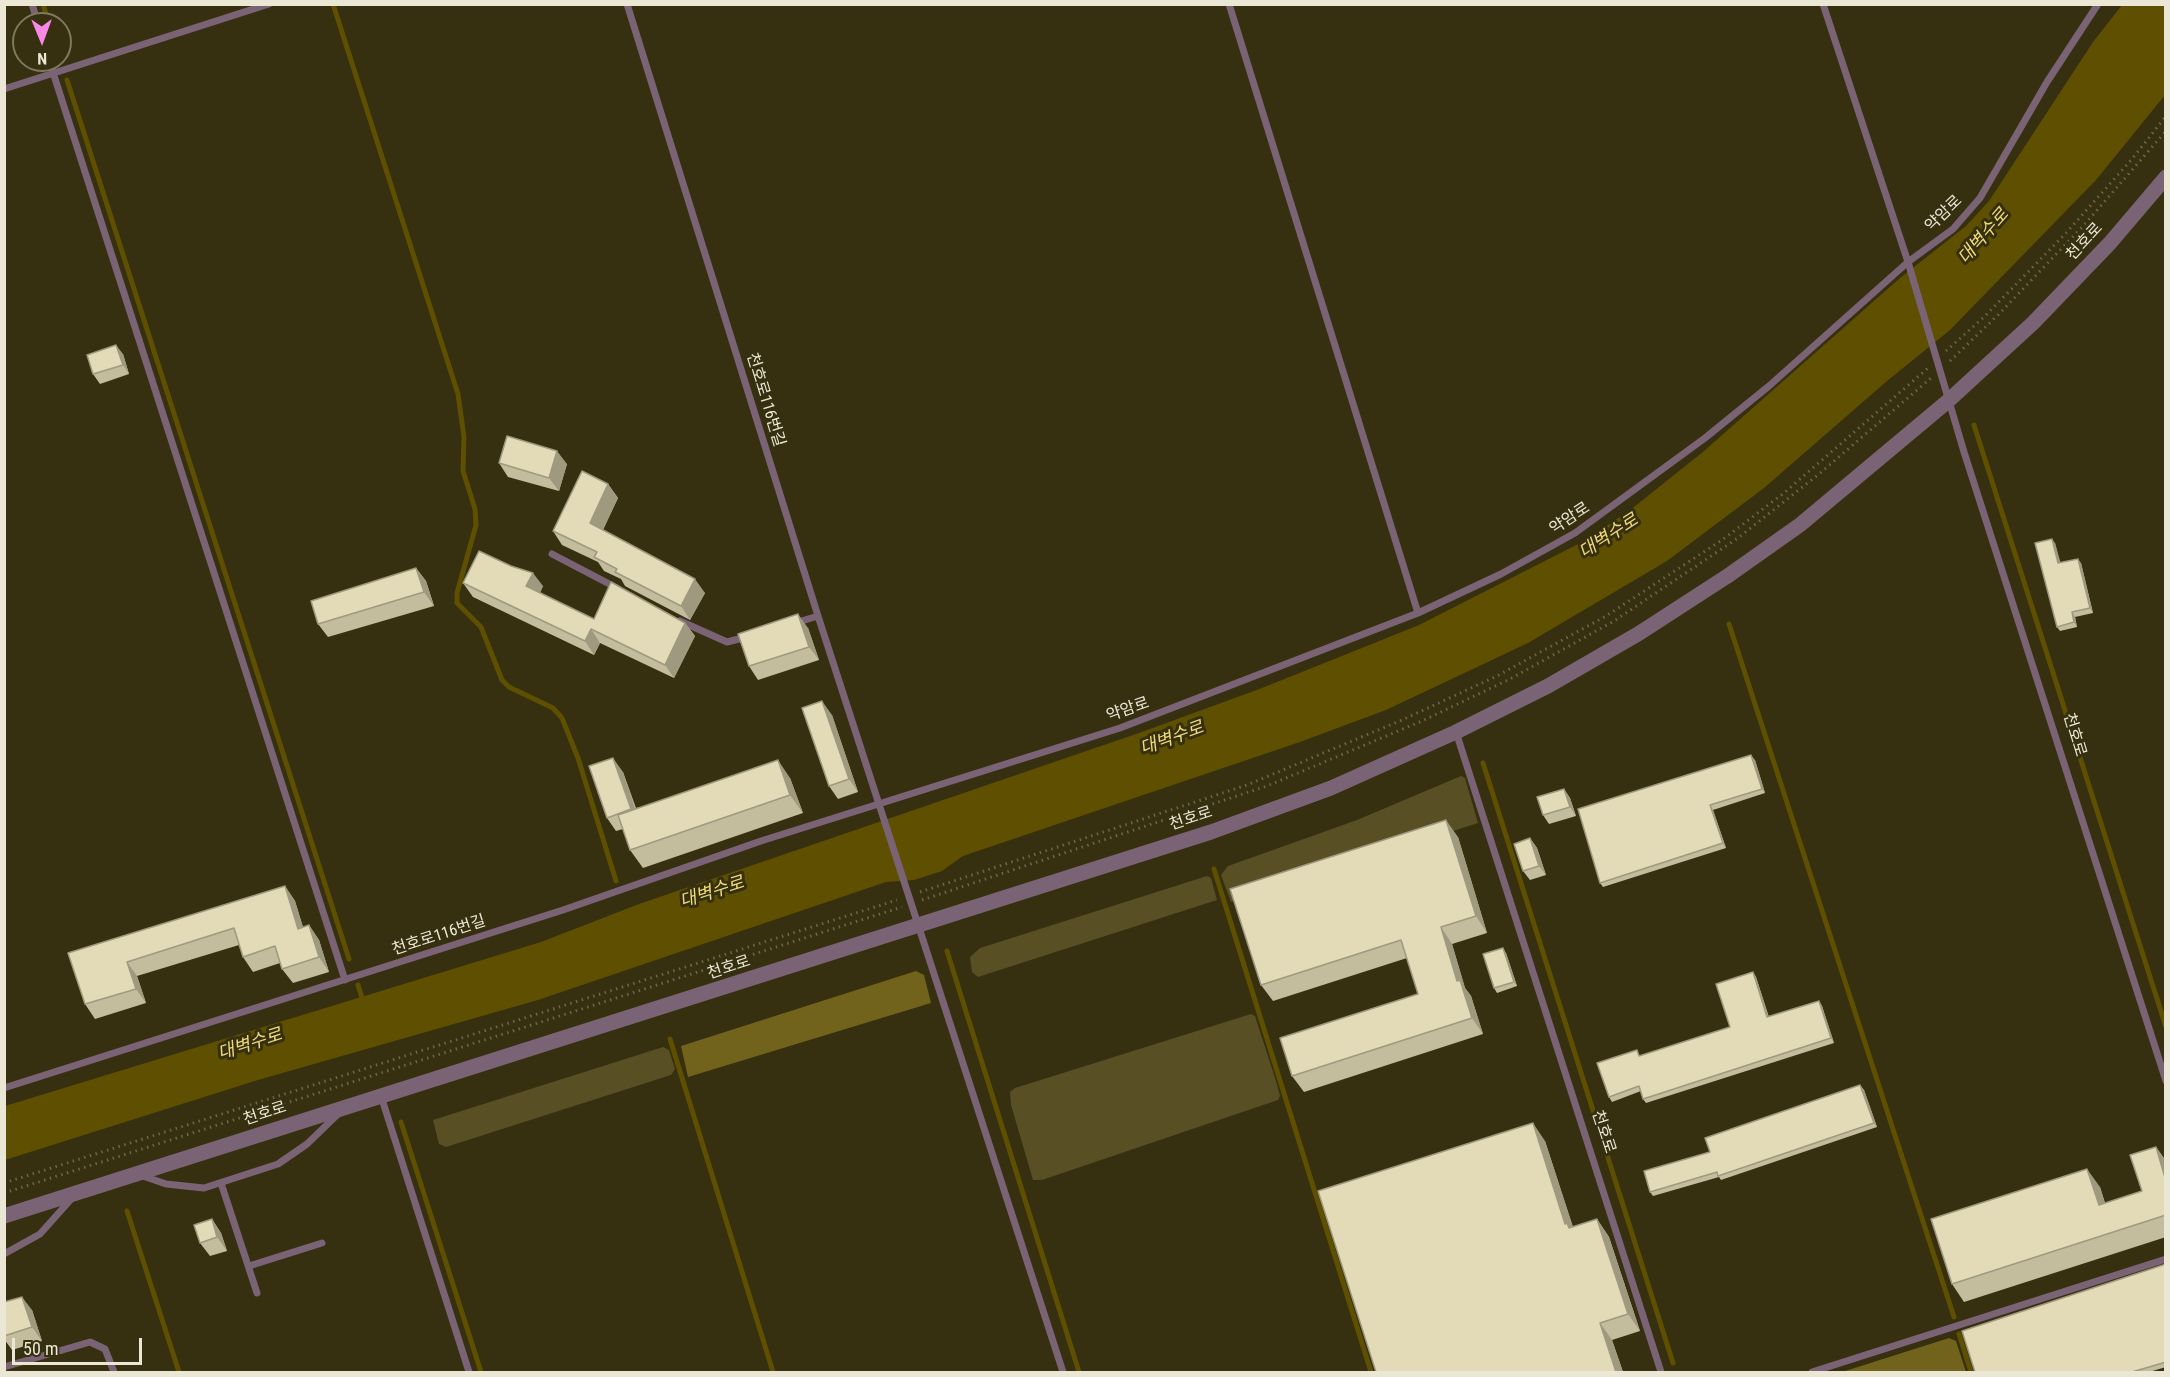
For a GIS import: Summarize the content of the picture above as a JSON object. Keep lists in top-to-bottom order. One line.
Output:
{"streets":{"street":["천호로"],"lane":["약암로","천호로116번길"]},"crossings":[["약암로","천호로116번길"],["천호로","천호로116번길"]],"water":["대벽수로"],"scale_bar":"50 m","north":"bottom"}
